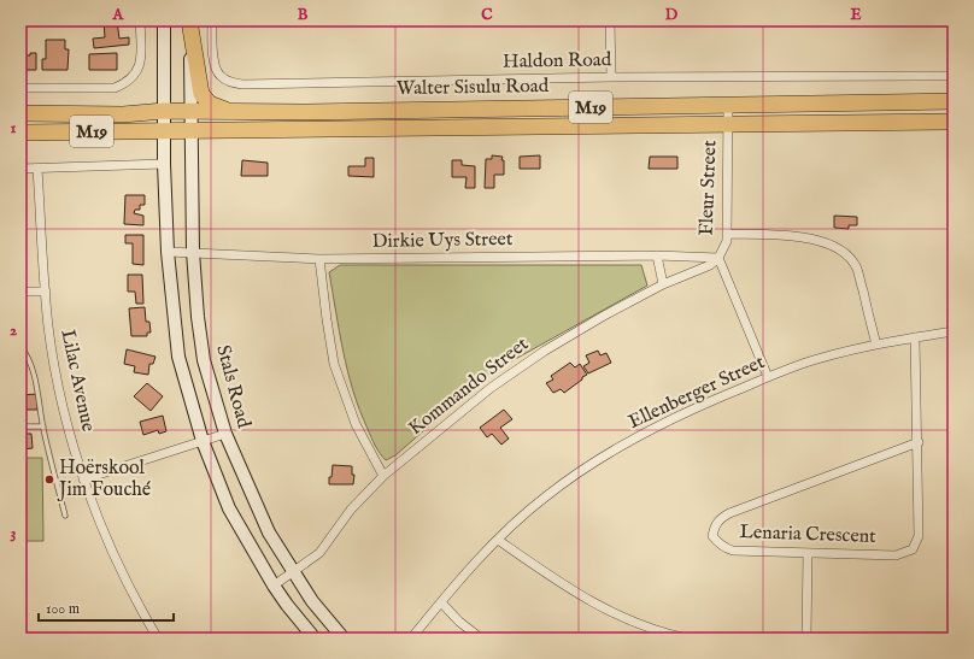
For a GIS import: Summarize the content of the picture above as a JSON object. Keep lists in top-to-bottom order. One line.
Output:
{"streets":{"highway":["Walter Sisulu Road","M19"],"street":["Haldon Road","Fleur Street","Dirkie Uys Street","Lilac Avenue","Stals Road","Kommando Street","Ellenberger Street","Lenaria Crescent"]},"crossings":[["Walter Sisulu Road","Fleur Street"],["Walter Sisulu Road","Stals Road"],["Fleur Street","Dirkie Uys Street"],["Fleur Street","Kommando Street"],["Fleur Street","Ellenberger Street"],["Dirkie Uys Street","Stals Road"],["Dirkie Uys Street","Kommando Street"],["Stals Road","Kommando Street"],["Ellenberger Street","Lenaria Crescent"]],"places":["Hoërskool Jim Fouché"],"scale_bar":"100 m","grid":{"columns":["A","B","C","D","E"],"rows":["1","2","3"]}}
